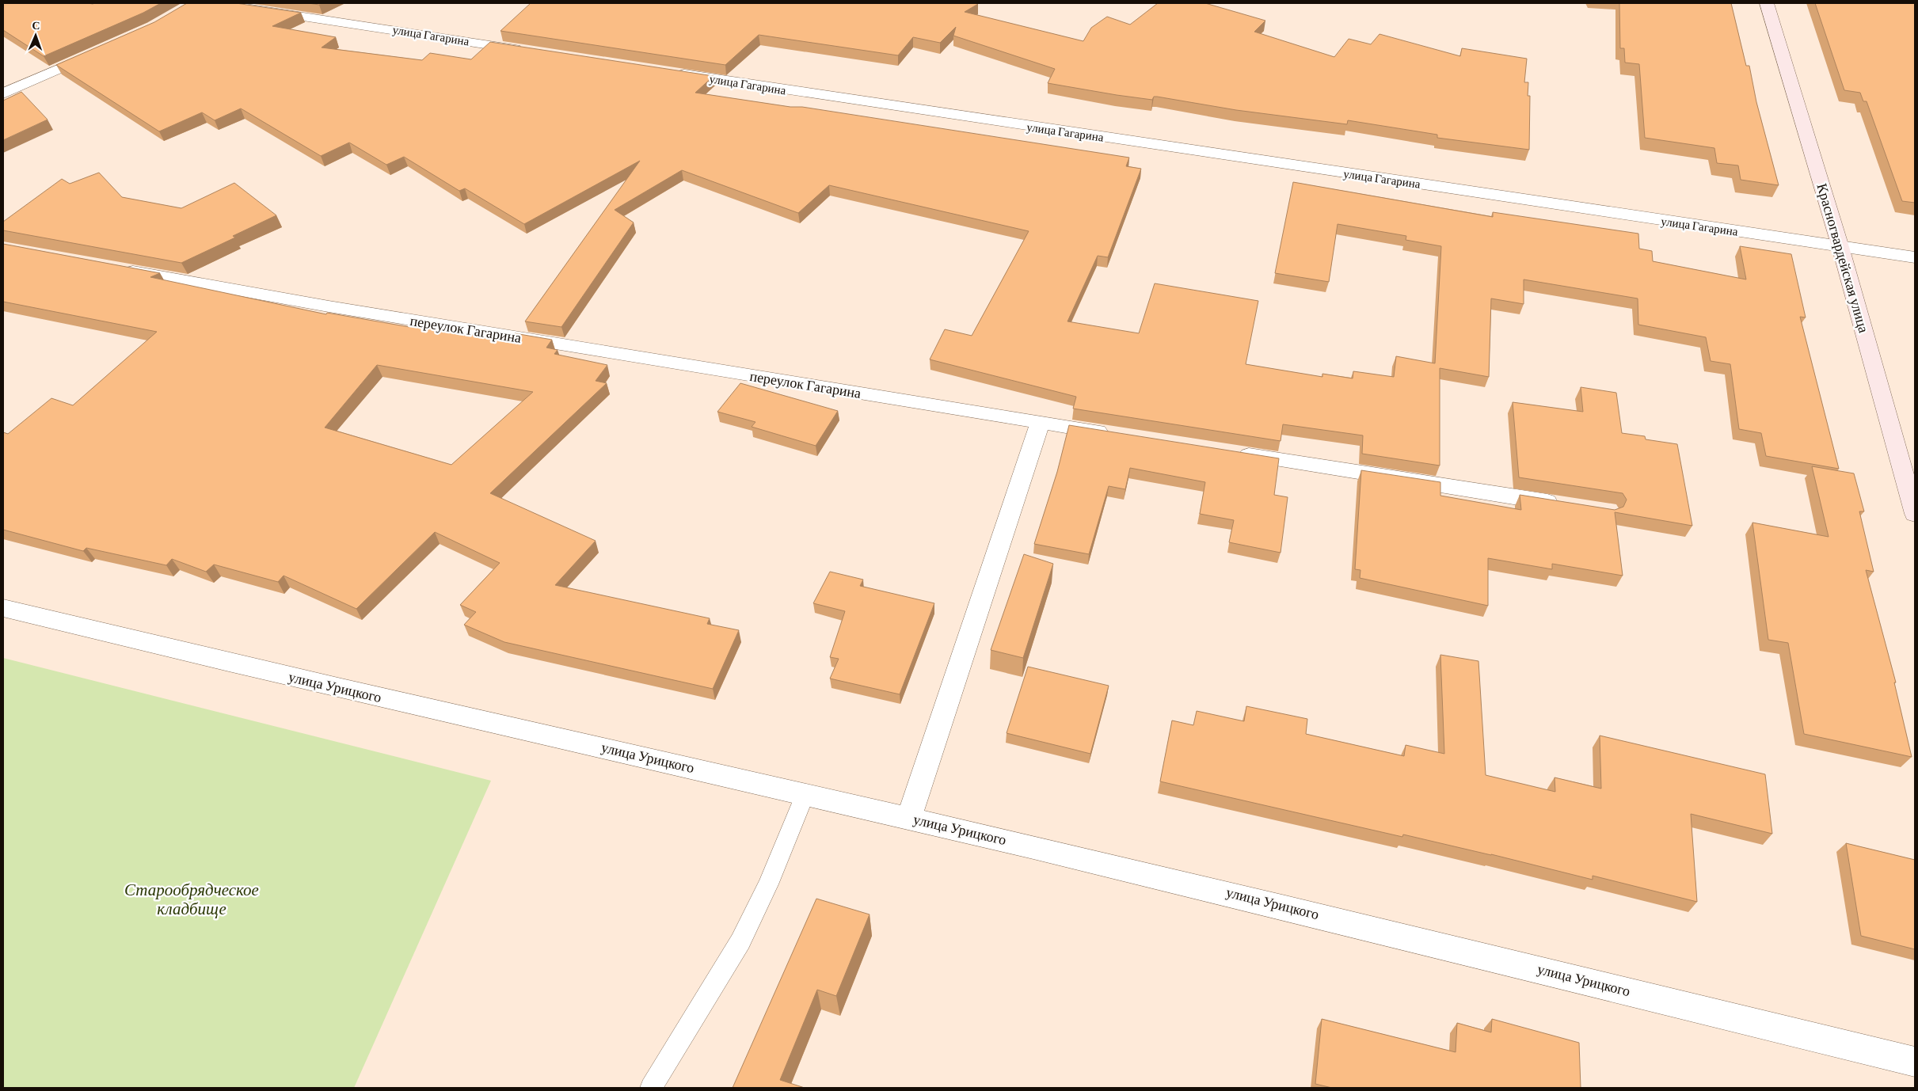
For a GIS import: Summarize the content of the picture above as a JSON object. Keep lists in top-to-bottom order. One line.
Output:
{"streets":{"main road":["Красногвардейская улица"],"street":["улица Гагарина","переулок Гагарина","улица Урицкого"]},"crossings":[["улица Гагарина","Красногвардейская улица"]],"parks":["Старообрядческое кладбище"],"north":"top"}
